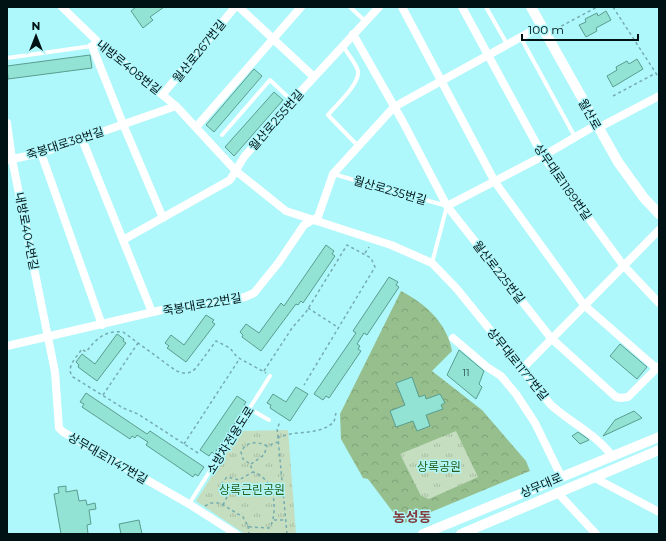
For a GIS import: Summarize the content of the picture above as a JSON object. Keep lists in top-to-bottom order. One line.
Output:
{"streets":{"street":["월산로267번길","내방로408번길","월산로","월산로255번길","죽봉대로38번길","상무대로1189번길","월산로235번길","내방로404번길","월산로225번길","죽봉대로22번길","상무대로1177번길","상무대로1147번길","상무대로"],"lane":["소방차전용도로"]},"crossings":[["월산로267번길","내방로408번길"],["내방로408번길","월산로255번길"],["내방로408번길","죽봉대로38번길"],["내방로408번길","죽봉대로22번길"],["내방로408번길","상무대로1177번길"],["월산로255번길","월산로235번길"],["월산로255번길","죽봉대로22번길"],["죽봉대로38번길","내방로404번길"],["죽봉대로38번길","죽봉대로22번길"],["월산로235번길","월산로225번길"],["월산로235번길","죽봉대로22번길"],["내방로404번길","죽봉대로22번길"],["내방로404번길","상무대로1147번길"],["죽봉대로22번길","상무대로1177번길"],["죽봉대로22번길","상무대로1147번길"],["상무대로1177번길","상무대로"],["소방차전용도로","상무대로1147번길"]],"districts":["농성동"],"parks":["상록공원","상록근린공원"],"house_numbers":["11"],"scale_bar":"100 m","north":"top"}
